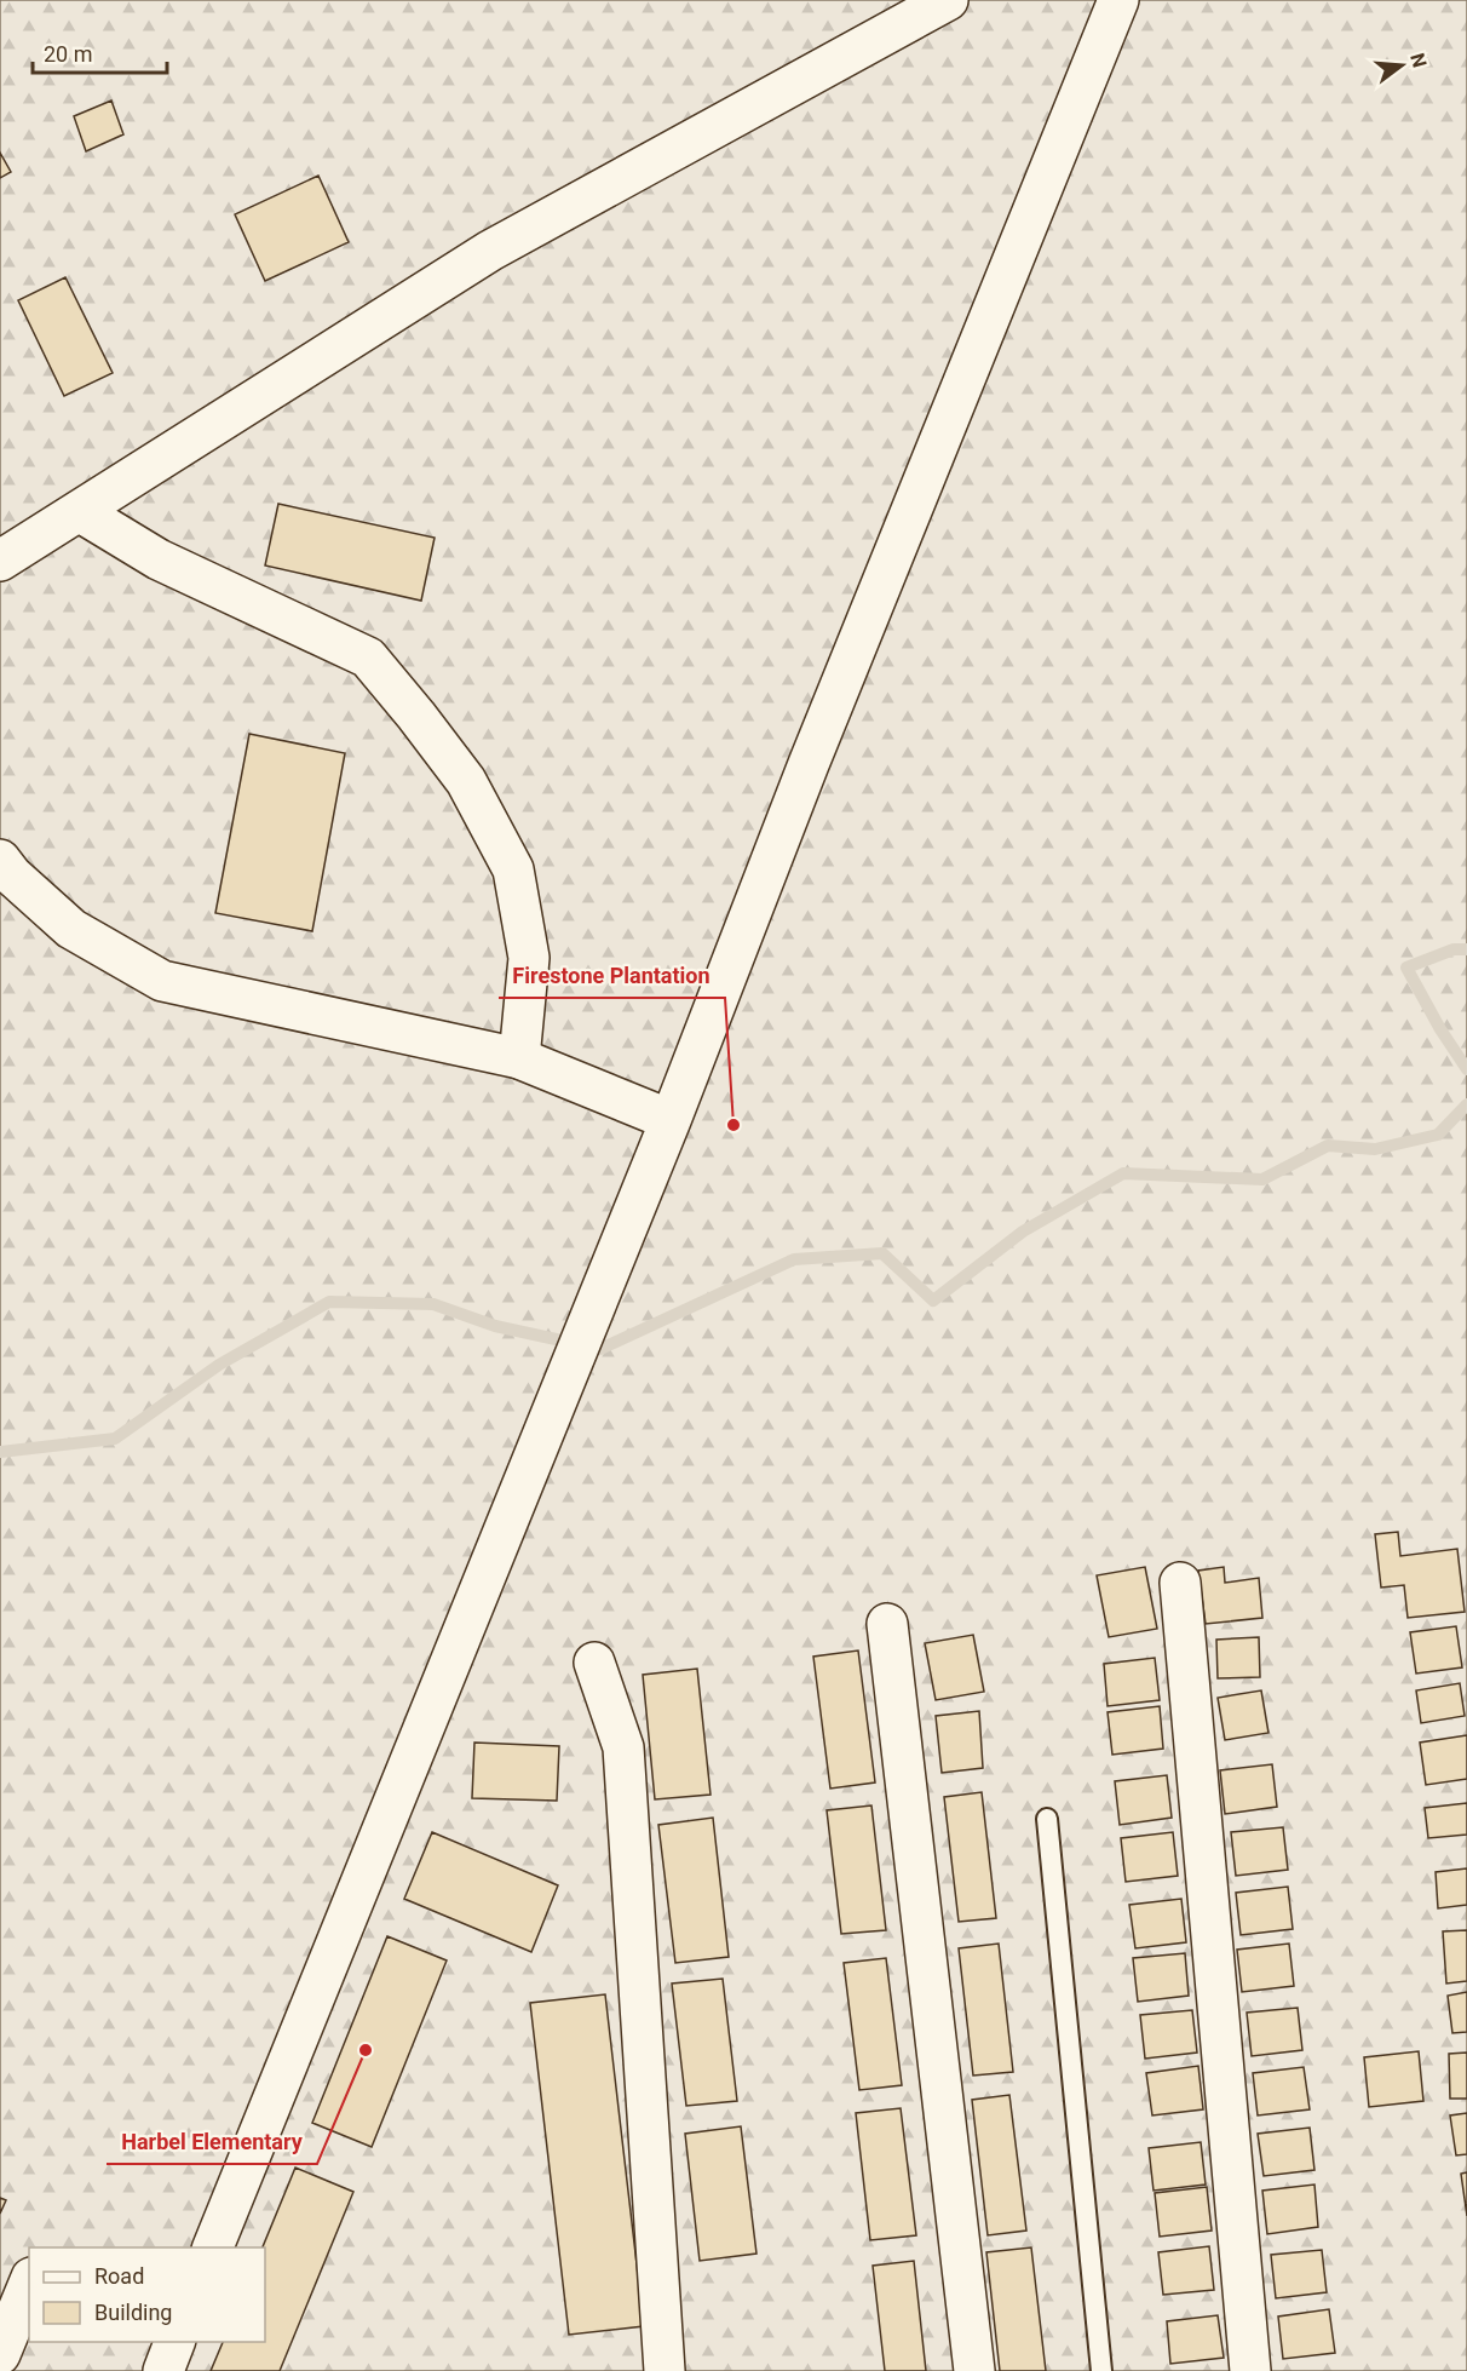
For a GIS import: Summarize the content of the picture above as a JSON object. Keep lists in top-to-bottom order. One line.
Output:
{"places":["Firestone Plantation","Harbel Elementary"],"legend":["Road","Building"],"scale_bar":"20 m","north":"right"}
